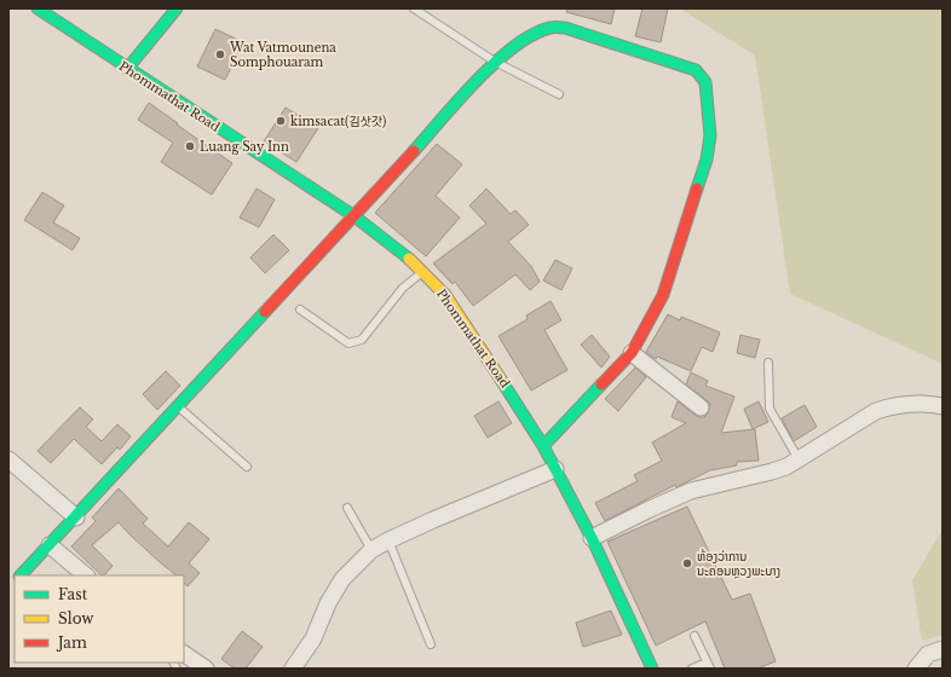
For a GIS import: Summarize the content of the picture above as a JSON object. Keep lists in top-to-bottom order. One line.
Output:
{"streets":{"street":["Phommathat Road"]},"places":["Wat Vatmounena Somphouaram","kimsacat(김삿갓)","Luang Say Inn","ຫ້ອງວ່າການ ນະຄອນຫຼວງພະບາງ"],"legend":["Fast","Slow","Jam"]}
